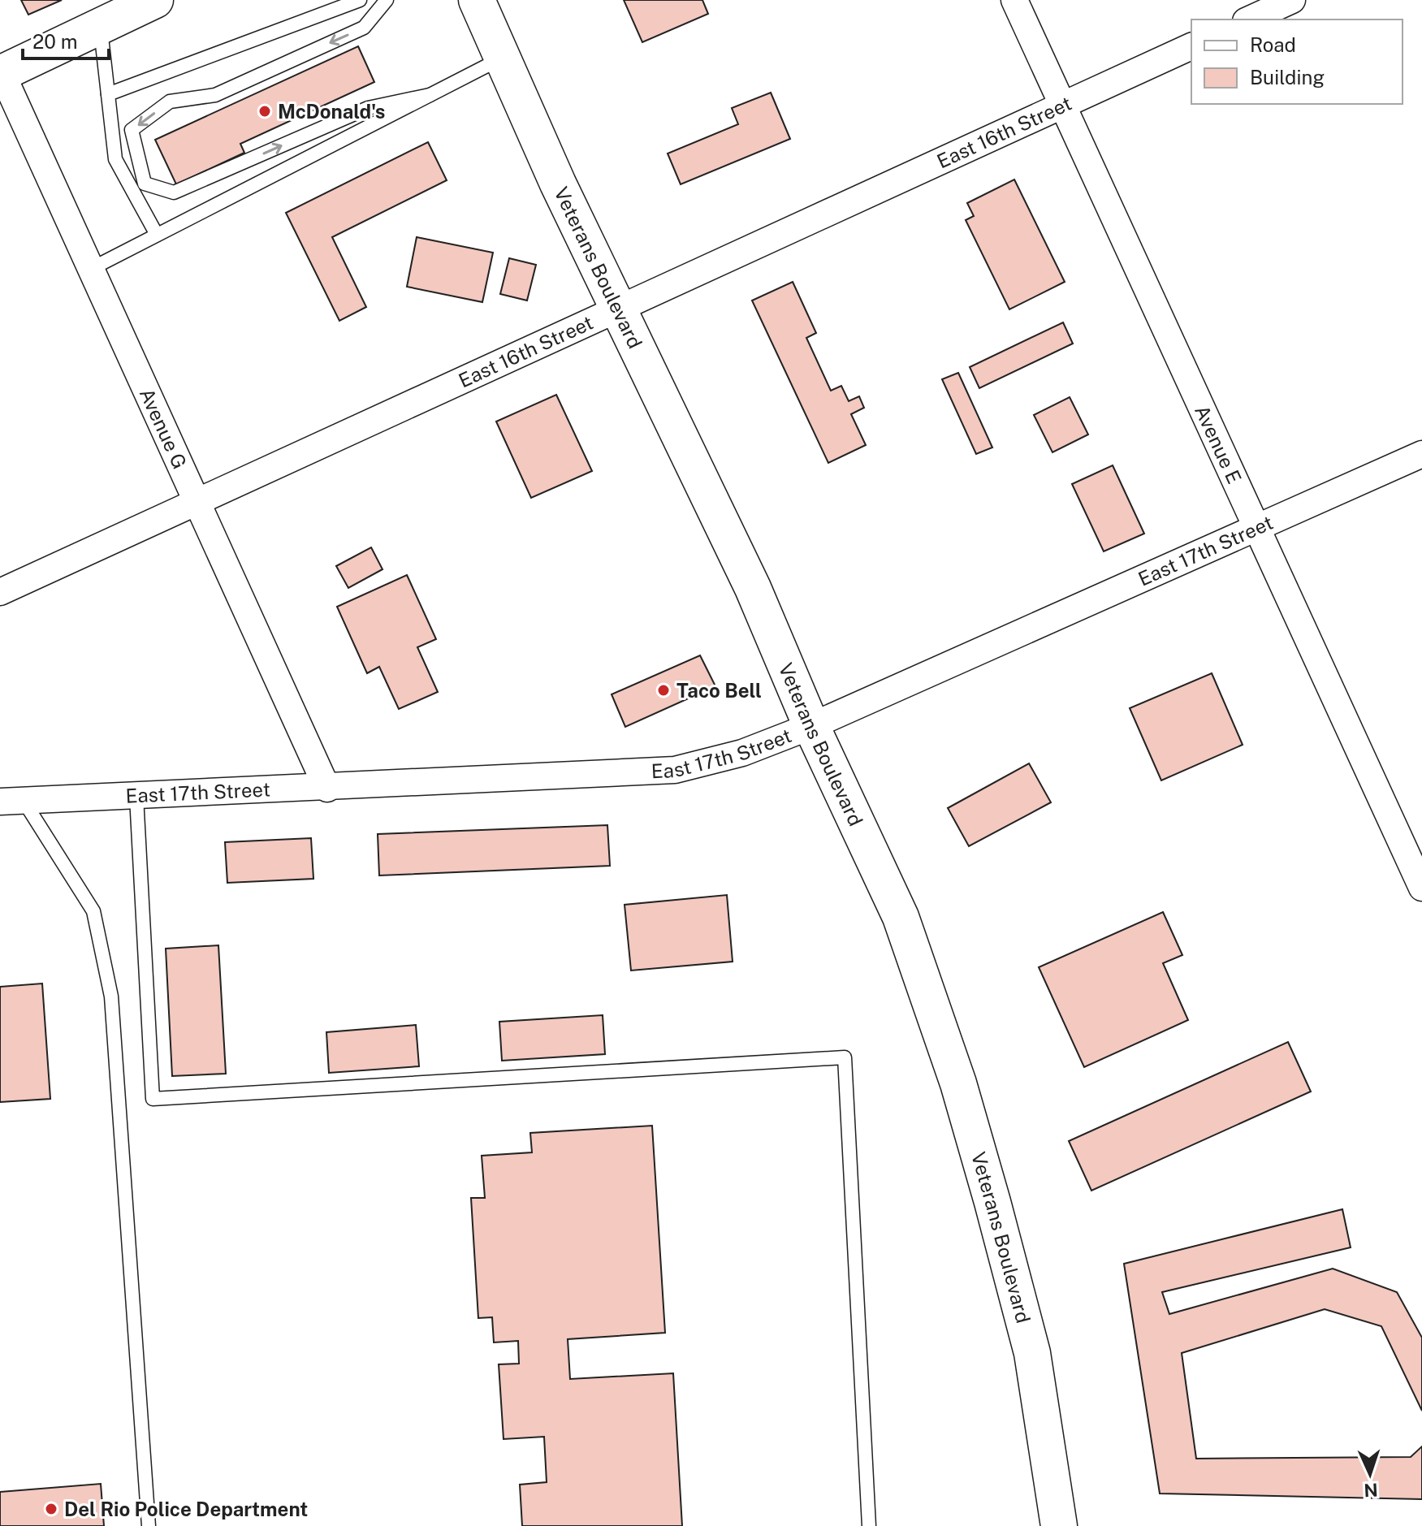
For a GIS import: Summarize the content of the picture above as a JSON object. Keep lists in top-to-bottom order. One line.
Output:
{"streets":{"main road":["Veterans Boulevard"],"street":["East 16th Street","Avenue G","Avenue E","East 17th Street"]},"crossings":[["East 16th Street","Veterans Boulevard"],["East 16th Street","Avenue G"],["East 16th Street","Avenue E"],["Veterans Boulevard","East 17th Street"],["Avenue G","East 17th Street"],["Avenue E","East 17th Street"]],"places":["McDonald's","Taco Bell","Del Rio Police Department"],"legend":["Road","Building"],"scale_bar":"20 m","north":"bottom"}
